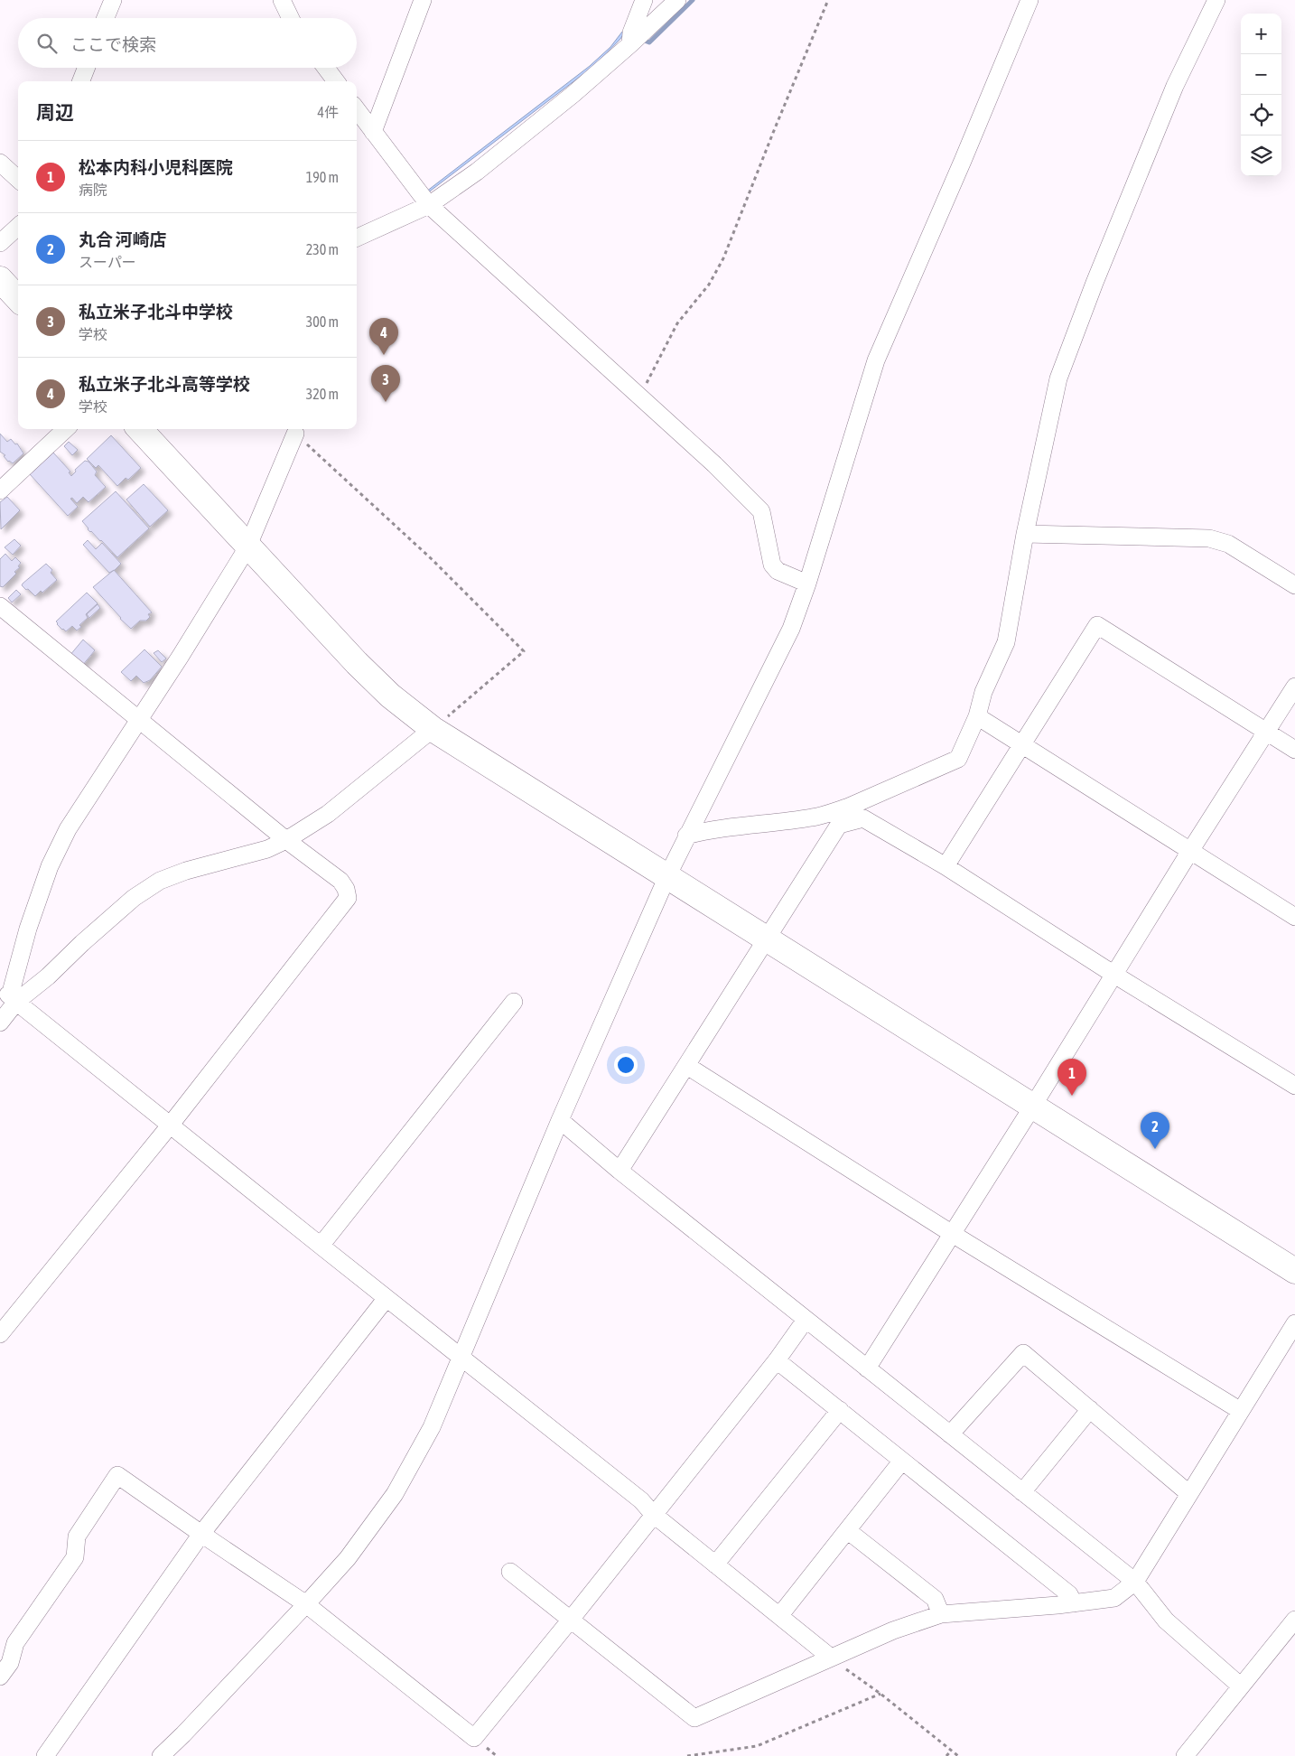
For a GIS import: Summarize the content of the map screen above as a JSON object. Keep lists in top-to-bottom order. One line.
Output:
{"page":{"map_buttons":["+","−"],"search":"ここで検索","heading":["周辺","4件"],"list":[{"mark":"1","name":"松本内科小児科医院","note":"病院","value":"190 m"},{"mark":"2","name":"丸合 河崎店","note":"スーパー","value":"230 m"},{"mark":"3","name":"私立米子北斗中学校","note":"学校","value":"300 m"},{"mark":"4","name":"私立米子北斗高等学校","note":"学校","value":"320 m"}],"pins":["4","3","1","2"]}}
